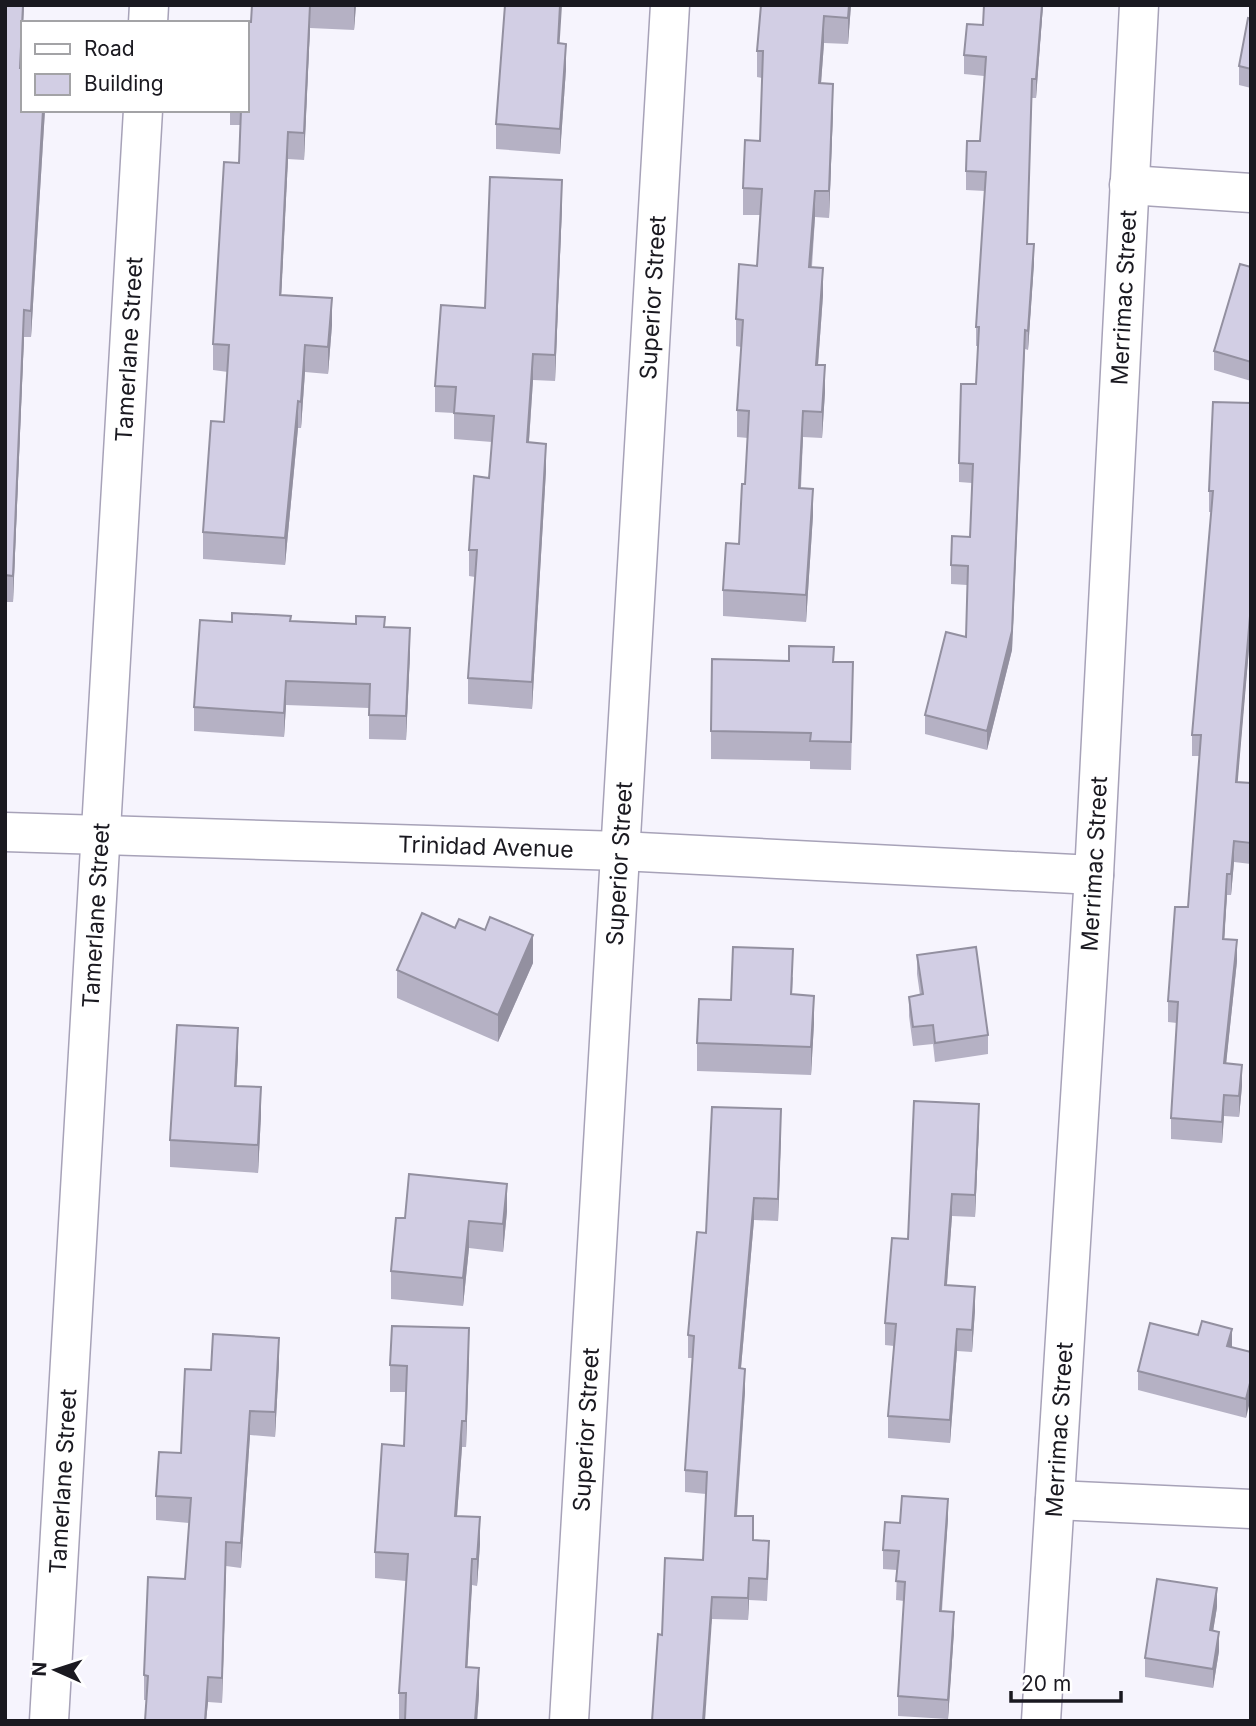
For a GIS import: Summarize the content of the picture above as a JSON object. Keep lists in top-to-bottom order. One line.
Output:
{"streets":{"street":["Superior Street","Merrimac Street","Tamerlane Street","Trinidad Avenue"]},"crossings":[["Superior Street","Trinidad Avenue"],["Merrimac Street","Trinidad Avenue"],["Tamerlane Street","Trinidad Avenue"]],"legend":["Road","Building"],"scale_bar":"20 m","north":"left"}
